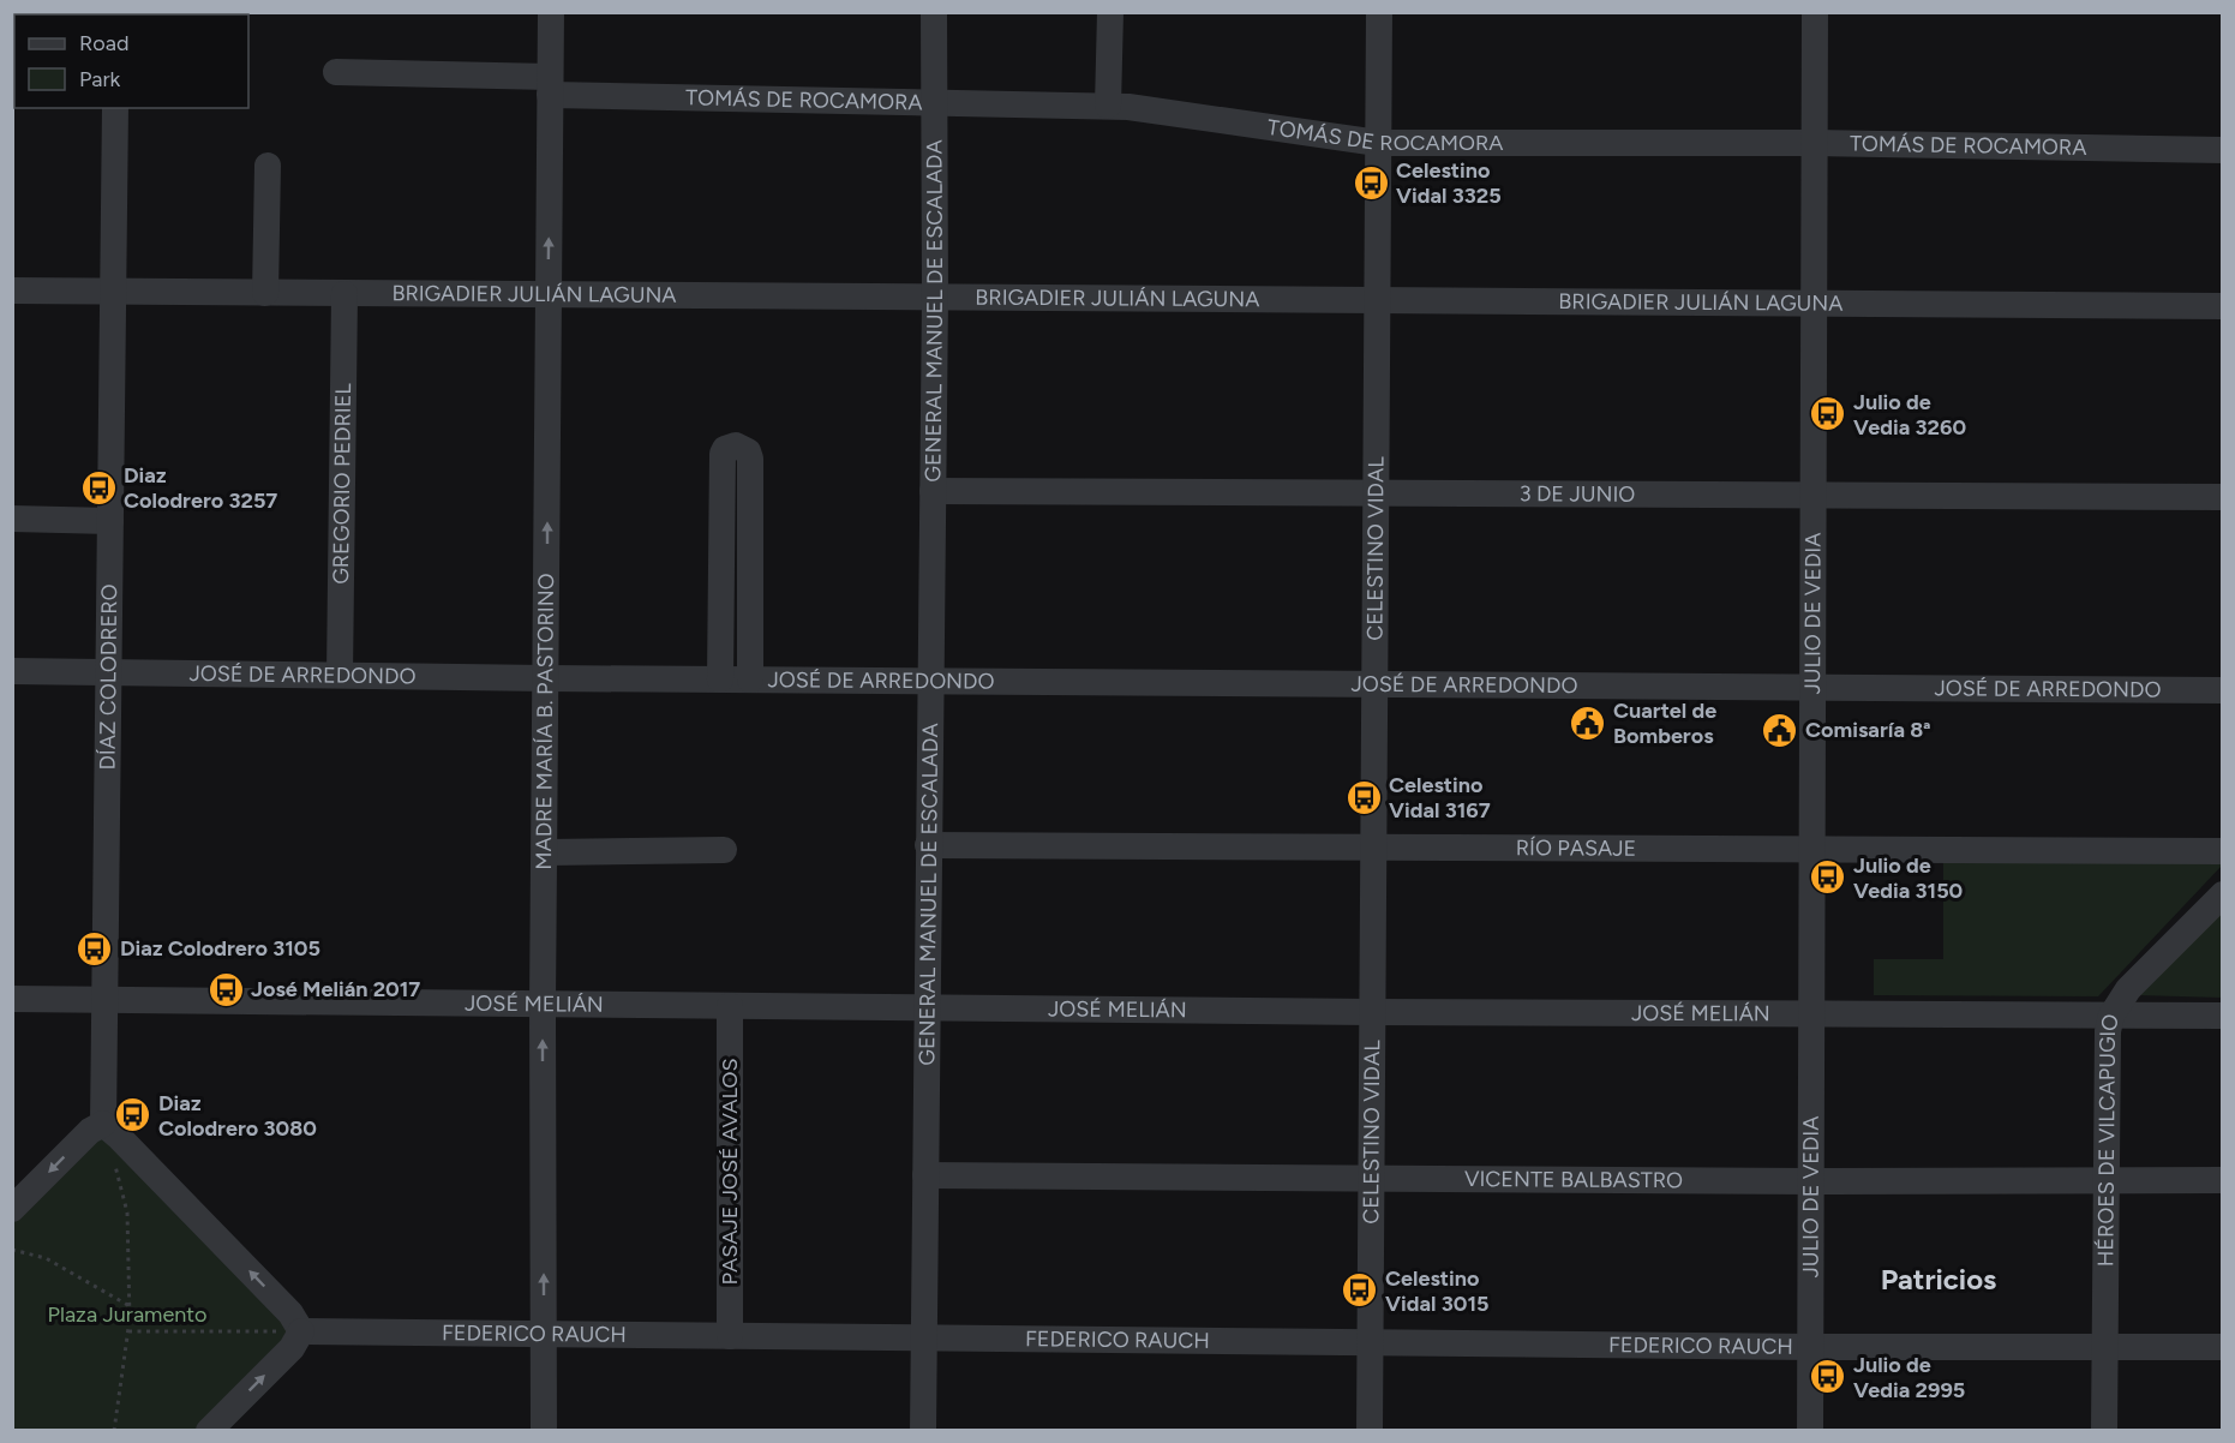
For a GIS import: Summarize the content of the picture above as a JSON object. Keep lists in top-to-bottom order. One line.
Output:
{"streets":{"street":["TOMÁS DE ROCAMORA","BRIGADIER JULIÁN LAGUNA","GENERAL MANUEL DE ESCALADA","GREGORIO PEDRIEL","3 DE JUNIO","CELESTINO VIDAL","JULIO DE VEDIA","JOSÉ DE ARREDONDO","DÍAZ COLODRERO","MADRE MARÍA B. PASTORINO","RÍO PASAJE","JOSÉ MELIÁN","HÉROES DE VILCAPUGIO","PASAJE JOSÉ AVALOS","VICENTE BALBASTRO","FEDERICO RAUCH"]},"crossings":[["TOMÁS DE ROCAMORA","GENERAL MANUEL DE ESCALADA"],["TOMÁS DE ROCAMORA","CELESTINO VIDAL"],["TOMÁS DE ROCAMORA","JULIO DE VEDIA"],["TOMÁS DE ROCAMORA","MADRE MARÍA B. PASTORINO"],["BRIGADIER JULIÁN LAGUNA","GENERAL MANUEL DE ESCALADA"],["BRIGADIER JULIÁN LAGUNA","GREGORIO PEDRIEL"],["BRIGADIER JULIÁN LAGUNA","CELESTINO VIDAL"],["BRIGADIER JULIÁN LAGUNA","JULIO DE VEDIA"],["BRIGADIER JULIÁN LAGUNA","DÍAZ COLODRERO"],["BRIGADIER JULIÁN LAGUNA","MADRE MARÍA B. PASTORINO"],["GENERAL MANUEL DE ESCALADA","3 DE JUNIO"],["GENERAL MANUEL DE ESCALADA","JOSÉ DE ARREDONDO"],["GENERAL MANUEL DE ESCALADA","RÍO PASAJE"],["GENERAL MANUEL DE ESCALADA","JOSÉ MELIÁN"],["GENERAL MANUEL DE ESCALADA","VICENTE BALBASTRO"],["GENERAL MANUEL DE ESCALADA","FEDERICO RAUCH"],["GREGORIO PEDRIEL","JOSÉ DE ARREDONDO"],["3 DE JUNIO","CELESTINO VIDAL"],["3 DE JUNIO","JULIO DE VEDIA"],["CELESTINO VIDAL","JOSÉ DE ARREDONDO"],["CELESTINO VIDAL","RÍO PASAJE"],["CELESTINO VIDAL","JOSÉ MELIÁN"],["CELESTINO VIDAL","VICENTE BALBASTRO"],["CELESTINO VIDAL","FEDERICO RAUCH"],["JULIO DE VEDIA","JOSÉ DE ARREDONDO"],["JULIO DE VEDIA","RÍO PASAJE"],["JULIO DE VEDIA","JOSÉ MELIÁN"],["JULIO DE VEDIA","VICENTE BALBASTRO"],["JULIO DE VEDIA","FEDERICO RAUCH"],["JOSÉ DE ARREDONDO","DÍAZ COLODRERO"],["JOSÉ DE ARREDONDO","MADRE MARÍA B. PASTORINO"],["DÍAZ COLODRERO","JOSÉ MELIÁN"],["MADRE MARÍA B. PASTORINO","JOSÉ MELIÁN"],["MADRE MARÍA B. PASTORINO","FEDERICO RAUCH"],["JOSÉ MELIÁN","HÉROES DE VILCAPUGIO"],["JOSÉ MELIÁN","PASAJE JOSÉ AVALOS"],["HÉROES DE VILCAPUGIO","VICENTE BALBASTRO"],["HÉROES DE VILCAPUGIO","FEDERICO RAUCH"],["PASAJE JOSÉ AVALOS","FEDERICO RAUCH"]],"one_way":["MADRE MARÍA B. PASTORINO"],"districts":["Patricios"],"parks":["Plaza Juramento"],"places":{"bus stop":["Celestino Vidal 3325","Julio de Vedia 3260","Diaz Colodrero 3257","Celestino Vidal 3167","Julio de Vedia 3150","Diaz Colodrero 3105","José Melián 2017","Diaz Colodrero 3080","Celestino Vidal 3015","Julio de Vedia 2995"],"public building":["Cuartel de Bomberos","Comisaría 8ª"]},"legend":["Road","Park"]}
